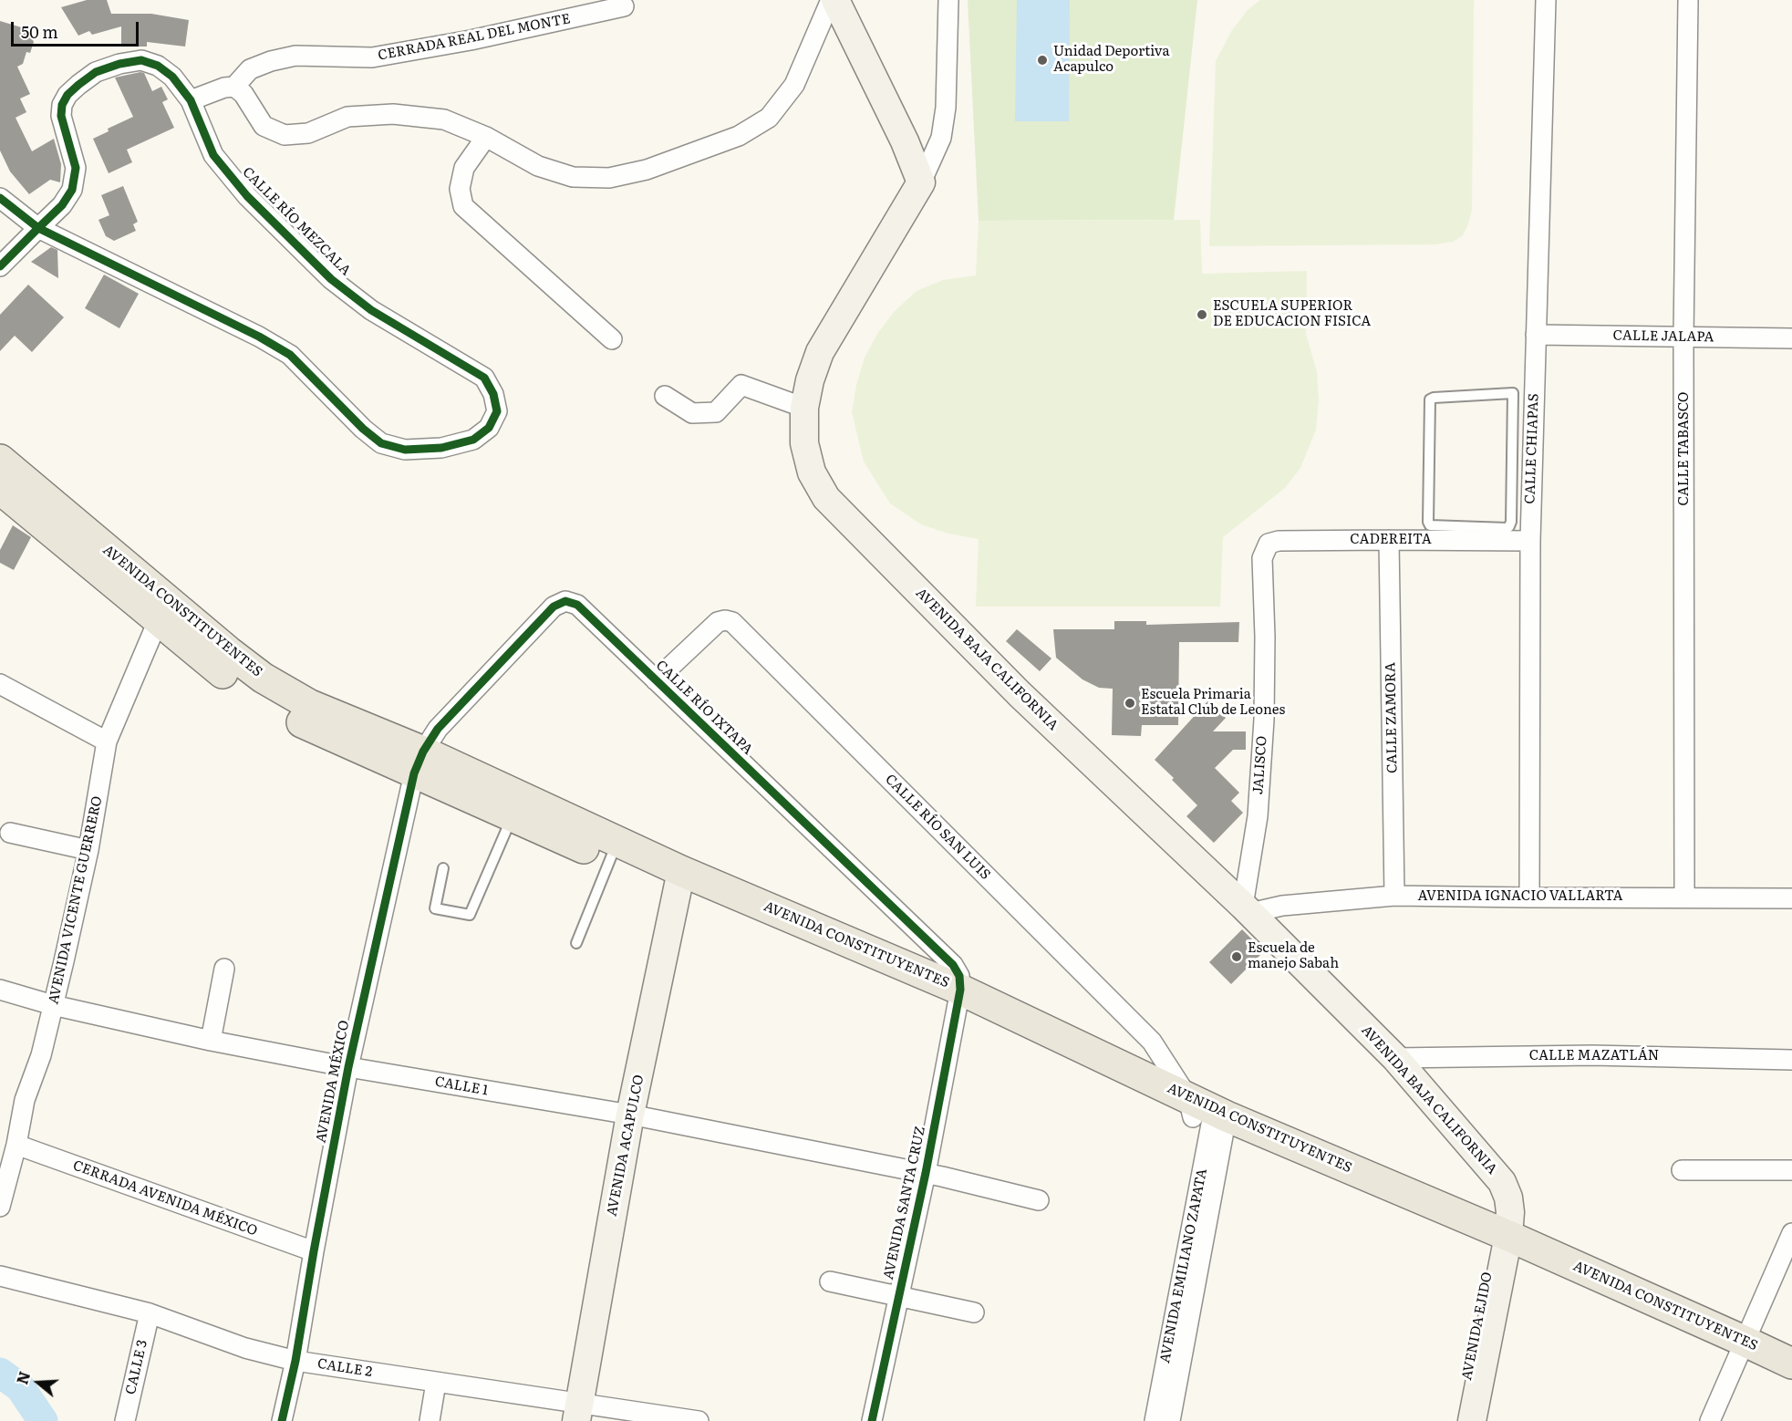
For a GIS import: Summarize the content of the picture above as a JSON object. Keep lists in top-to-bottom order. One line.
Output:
{"streets":{"main road":["AVENIDA CONSTITUYENTES","AVENIDA BAJA CALIFORNIA","AVENIDA ACAPULCO","AVENIDA EJIDO"],"street":["CERRADA REAL DEL MONTE","CALLE RÍO MEZCALA","CALLE JALAPA","CALLE CHIAPAS","CALLE TABASCO","CADEREITA","CALLE RÍO IXTAPA","CALLE ZAMORA","JALISCO","CALLE RÍO SAN LUIS","AVENIDA IGNACIO VALLARTA","AVENIDA VICENTE GUERRERO","CALLE MAZATLÁN","AVENIDA MÉXICO","CALLE 1","CERRADA AVENIDA MÉXICO","AVENIDA SANTA CRUZ","AVENIDA EMILIANO ZAPATA","CALLE 3","CALLE 2"]},"crossings":[["CALLE JALAPA","CALLE CHIAPAS"],["CALLE JALAPA","CALLE TABASCO"],["CALLE CHIAPAS","CADEREITA"],["CALLE CHIAPAS","AVENIDA IGNACIO VALLARTA"],["CALLE TABASCO","AVENIDA IGNACIO VALLARTA"],["CADEREITA","CALLE ZAMORA"],["CADEREITA","JALISCO"],["AVENIDA CONSTITUYENTES","AVENIDA BAJA CALIFORNIA"],["AVENIDA CONSTITUYENTES","CALLE RÍO IXTAPA"],["AVENIDA CONSTITUYENTES","CALLE RÍO SAN LUIS"],["AVENIDA CONSTITUYENTES","AVENIDA VICENTE GUERRERO"],["AVENIDA CONSTITUYENTES","AVENIDA MÉXICO"],["AVENIDA CONSTITUYENTES","AVENIDA ACAPULCO"],["AVENIDA CONSTITUYENTES","AVENIDA SANTA CRUZ"],["AVENIDA CONSTITUYENTES","AVENIDA EMILIANO ZAPATA"],["AVENIDA CONSTITUYENTES","AVENIDA EJIDO"],["AVENIDA BAJA CALIFORNIA","JALISCO"],["AVENIDA BAJA CALIFORNIA","AVENIDA IGNACIO VALLARTA"],["AVENIDA BAJA CALIFORNIA","CALLE MAZATLÁN"],["AVENIDA BAJA CALIFORNIA","AVENIDA EJIDO"],["CALLE RÍO IXTAPA","CALLE RÍO SAN LUIS"],["CALLE RÍO IXTAPA","AVENIDA MÉXICO"],["CALLE RÍO IXTAPA","AVENIDA SANTA CRUZ"],["CALLE ZAMORA","AVENIDA IGNACIO VALLARTA"],["JALISCO","AVENIDA IGNACIO VALLARTA"],["CALLE RÍO SAN LUIS","AVENIDA EMILIANO ZAPATA"],["AVENIDA VICENTE GUERRERO","CALLE 1"],["AVENIDA VICENTE GUERRERO","CERRADA AVENIDA MÉXICO"],["AVENIDA MÉXICO","CALLE 1"],["AVENIDA MÉXICO","CERRADA AVENIDA MÉXICO"],["AVENIDA MÉXICO","CALLE 2"],["CALLE 1","AVENIDA ACAPULCO"],["CALLE 1","AVENIDA SANTA CRUZ"],["AVENIDA ACAPULCO","CALLE 2"],["CALLE 3","CALLE 2"]],"places":["Unidad Deportiva Acapulco","ESCUELA SUPERIOR DE EDUCACION FISICA","Escuela Primaria Estatal Club de Leones","Escuela de manejo Sabah"],"scale_bar":"50 m","north":"left"}
